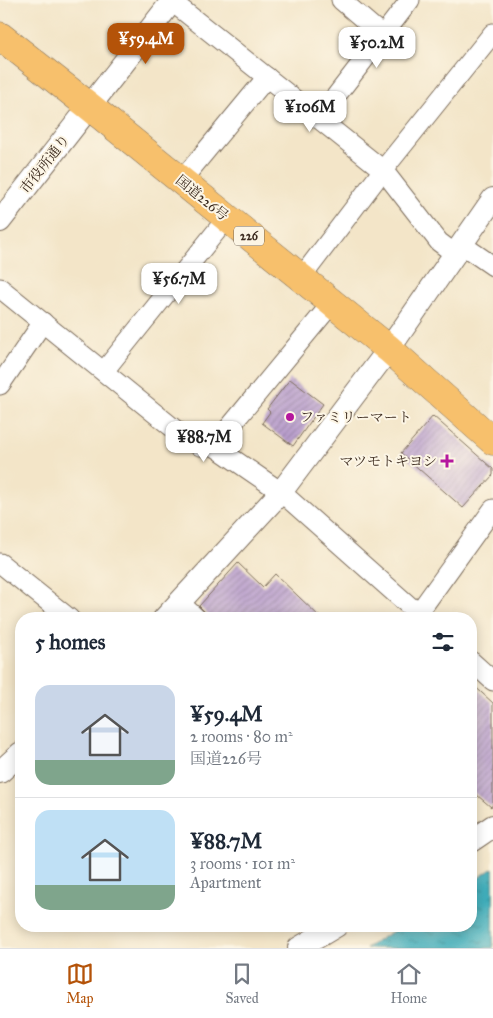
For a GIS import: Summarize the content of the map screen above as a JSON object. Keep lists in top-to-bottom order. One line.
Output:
{"streets":{"highway":["国道226号","226"],"street":["市役所通り"]},"crossings":[["市役所通り","国道226号"]],"places":{"other":["ファミリーマート"],"health":["マツモトキヨシ"]},"page":{"price":["¥59.4M","¥50.2M","¥106M","¥56.7M","¥88.7M"],"heading":"5 homes","list":[{"name":"¥59.4M","note":"2 rooms · 80 m² · 国道226号"},{"name":"¥88.7M","note":"3 rooms · 101 m² · Apartment"}],"tabs":["Map","Saved","Home"]}}
